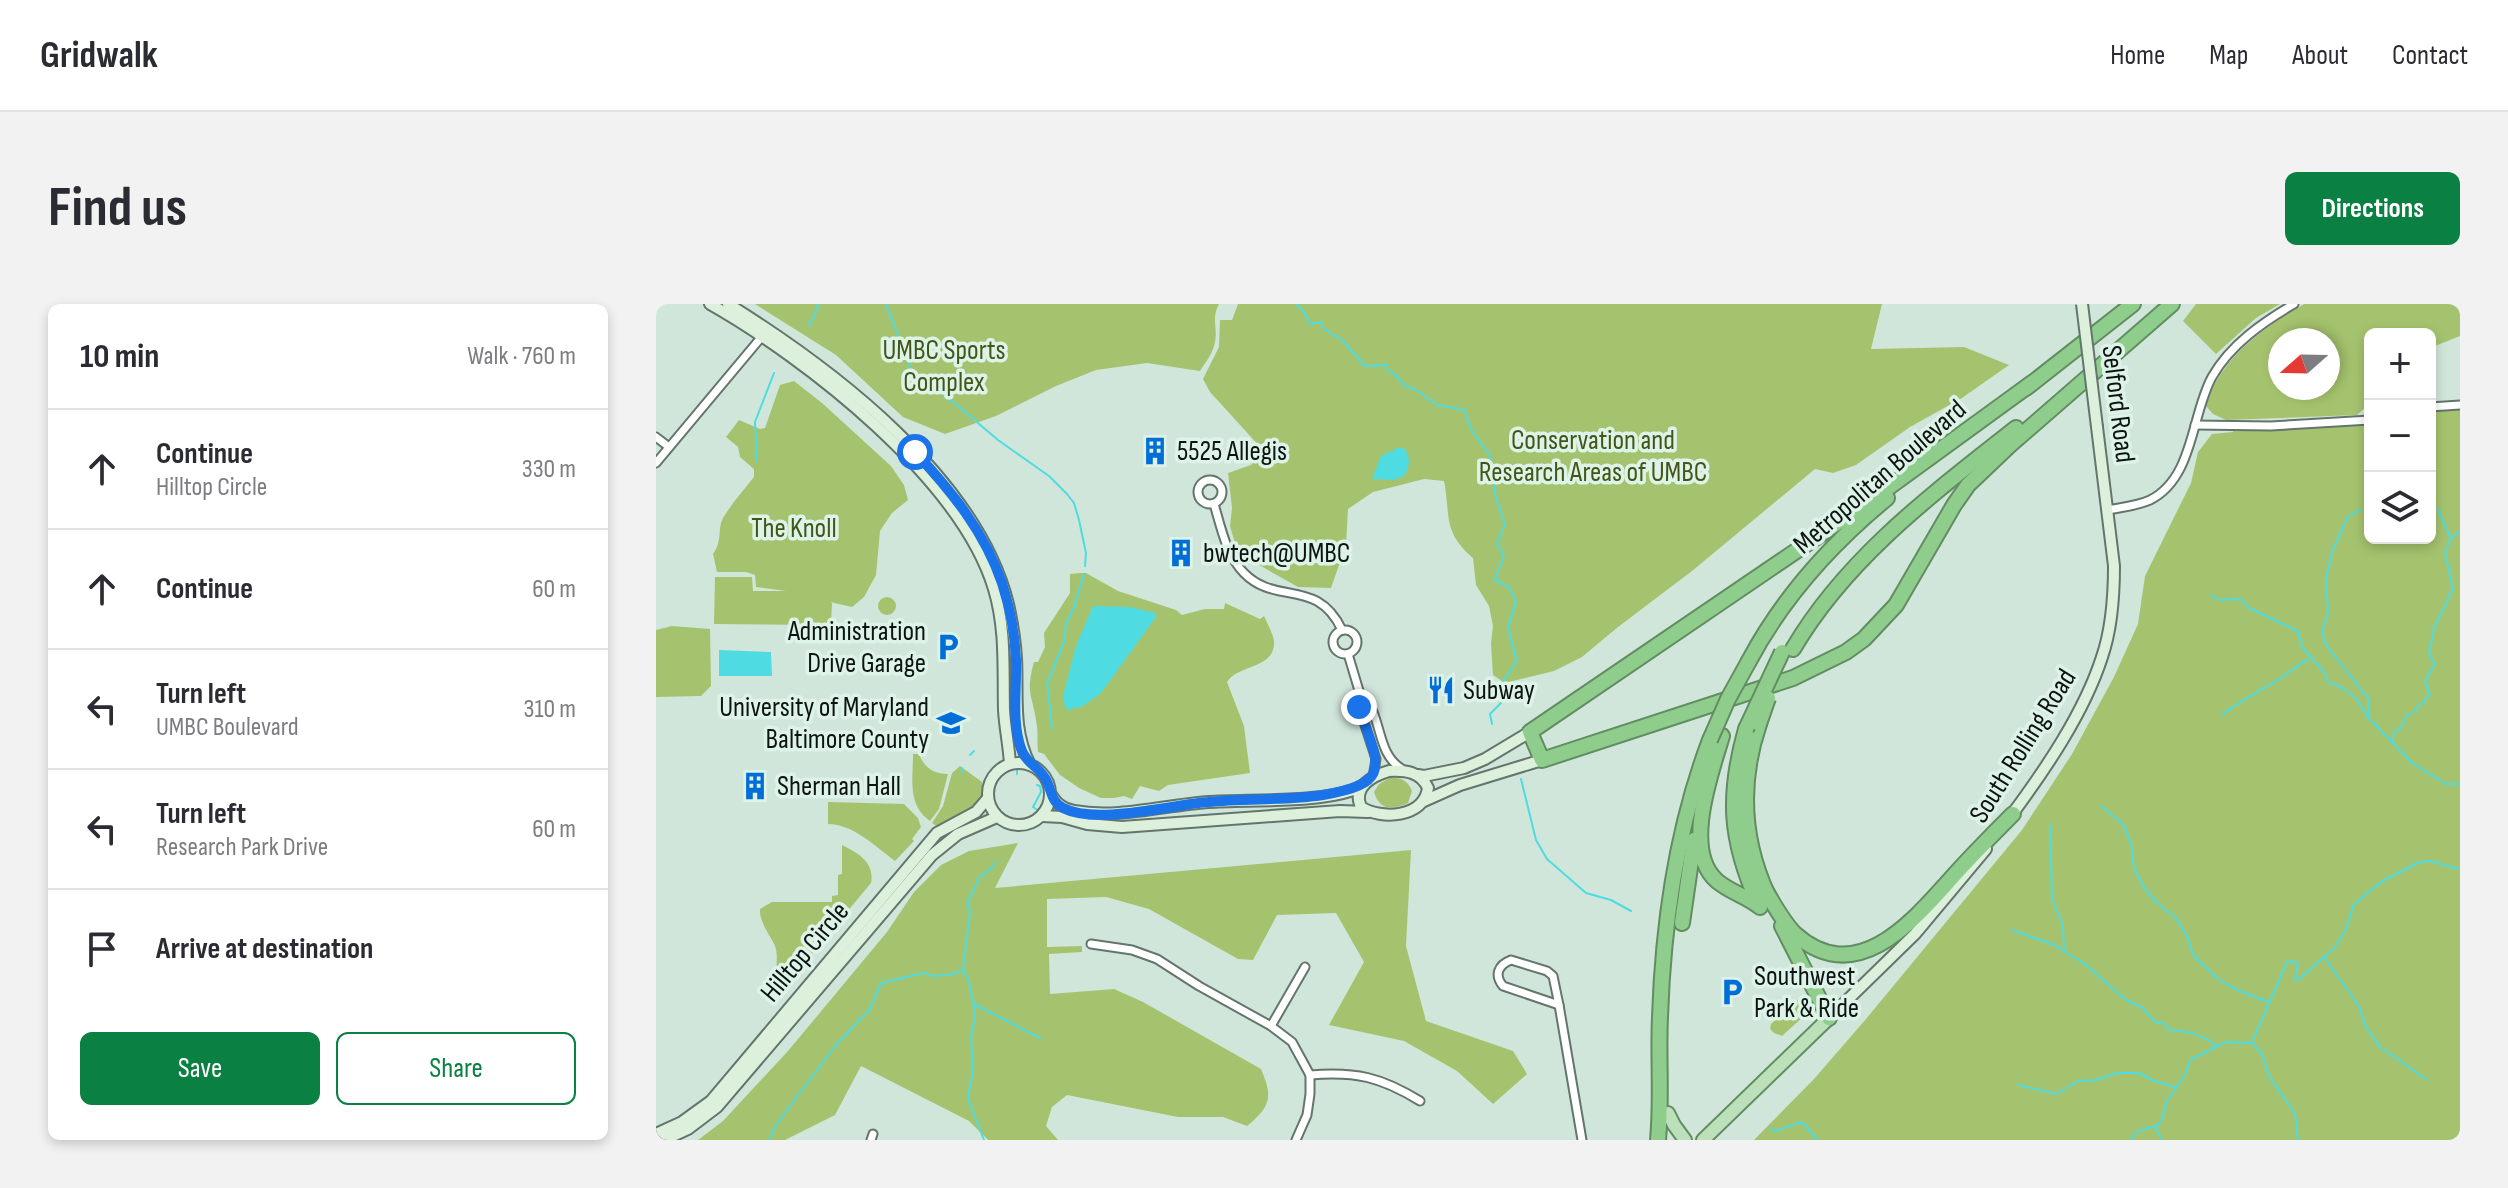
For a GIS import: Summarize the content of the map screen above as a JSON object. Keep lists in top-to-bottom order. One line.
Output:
{"streets":{"highway":["Metropolitan Boulevard"],"main road":["South Rolling Road"],"street":["Selford Road","Hilltop Circle"]},"crossings":[["Selford Road","South Rolling Road"]],"parks":["UMBC Sports Complex","Conservation and Research Areas of UMBC","The Knoll"],"places":{"building":["5525 Allegis","bwtech@UMBC","Sherman Hall"],"parking":["Administration Drive Garage","Southwest Park & Ride"],"restaurant":["Subway"],"school or university":["University of Maryland Baltimore County"]},"north":"left","page":{"header":"Gridwalk","nav":["Home","Map","About","Contact"],"buttons":["Directions",["Save","Share"]],"title":"Find us","heading":["10 min","Walk · 760 m"],"map_buttons":["+","−"],"list":[["Continue","Hilltop Circle","330 m"],["Continue","60 m"],["Turn left","UMBC Boulevard","310 m"],["Turn left","Research Park Drive","60 m"],"Arrive at destination"]}}
